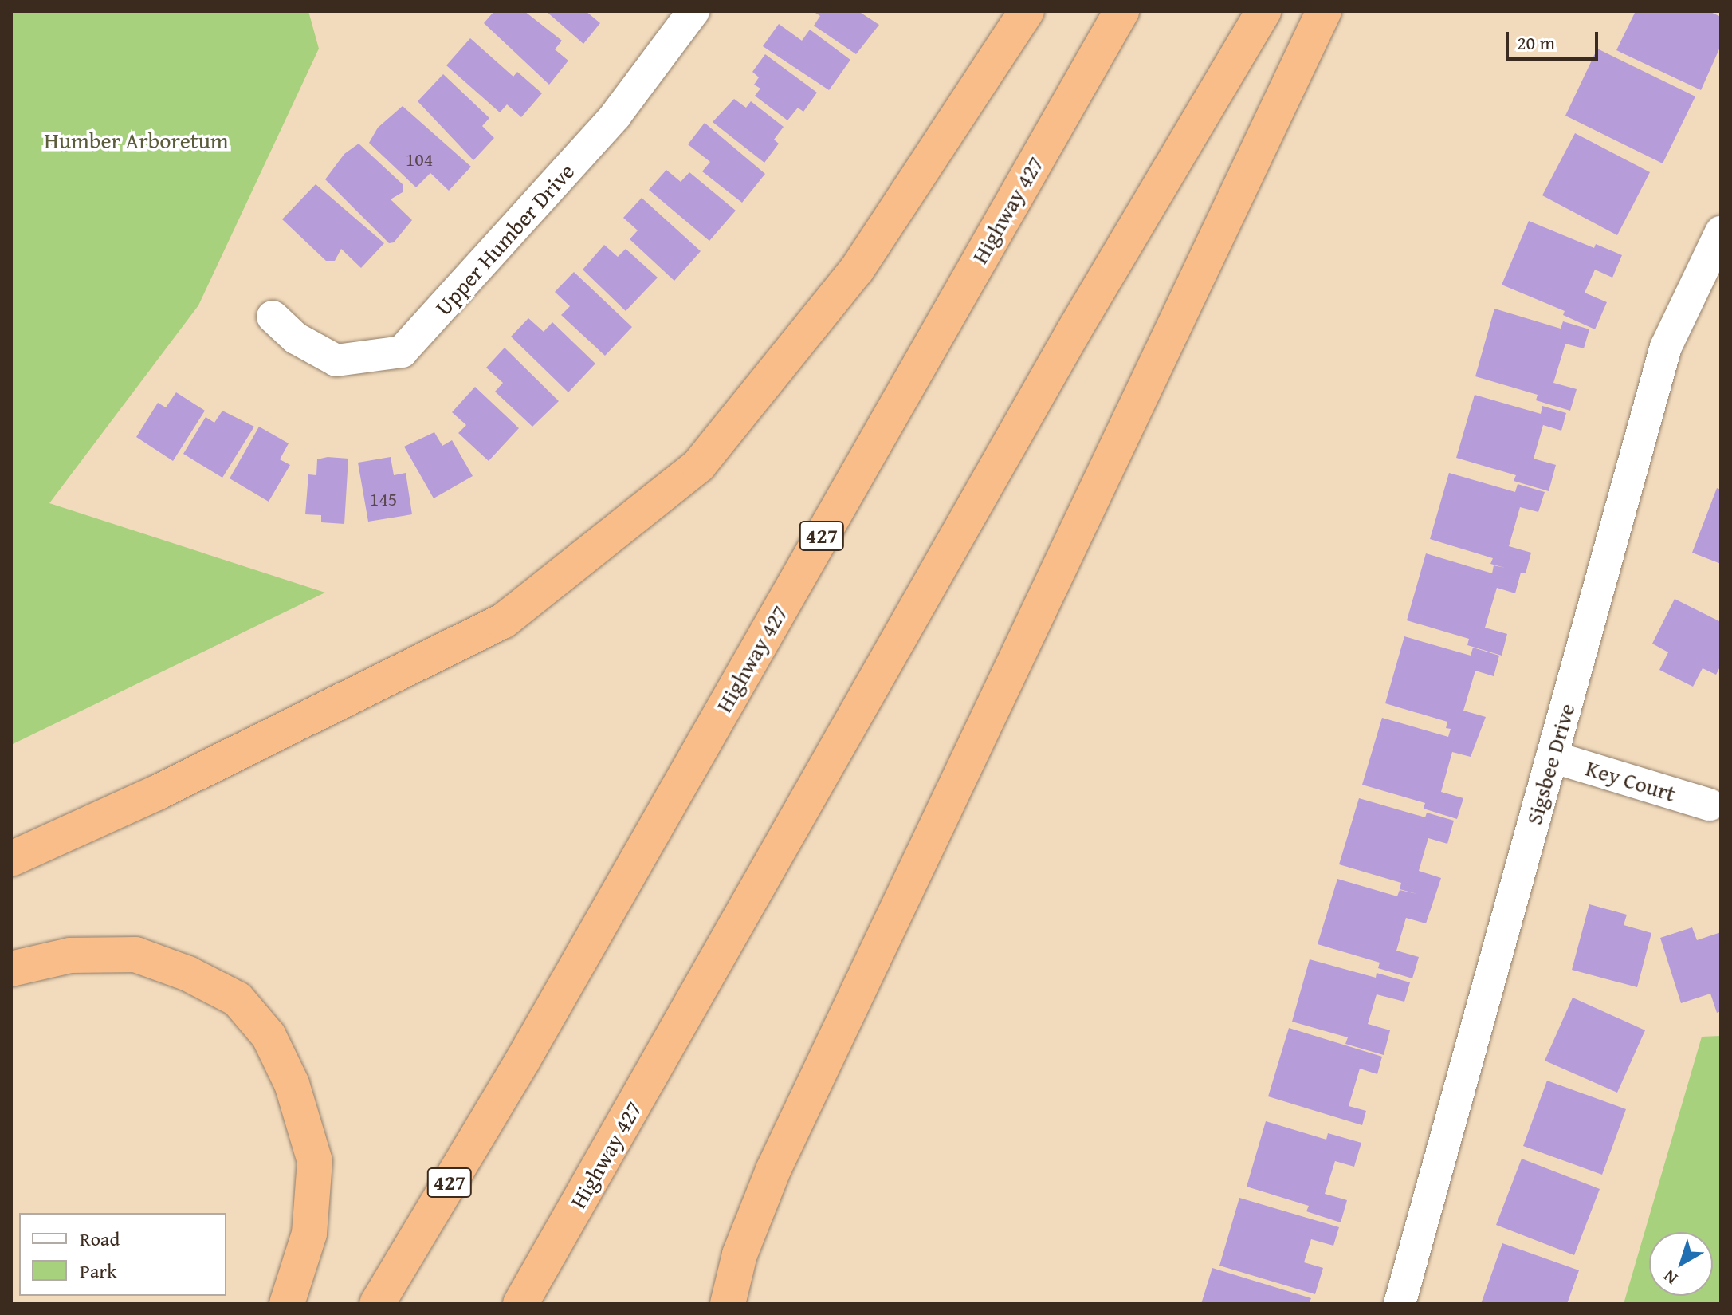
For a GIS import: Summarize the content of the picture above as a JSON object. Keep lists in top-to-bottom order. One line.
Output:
{"streets":{"highway":["Highway 427","427"],"street":["Upper Humber Drive","Sigsbee Drive","Key Court"]},"crossings":[["Sigsbee Drive","Key Court"]],"parks":["Humber Arboretum"],"house_numbers":["104","145"],"legend":["Road","Park"],"scale_bar":"20 m","north":"bottom left"}
